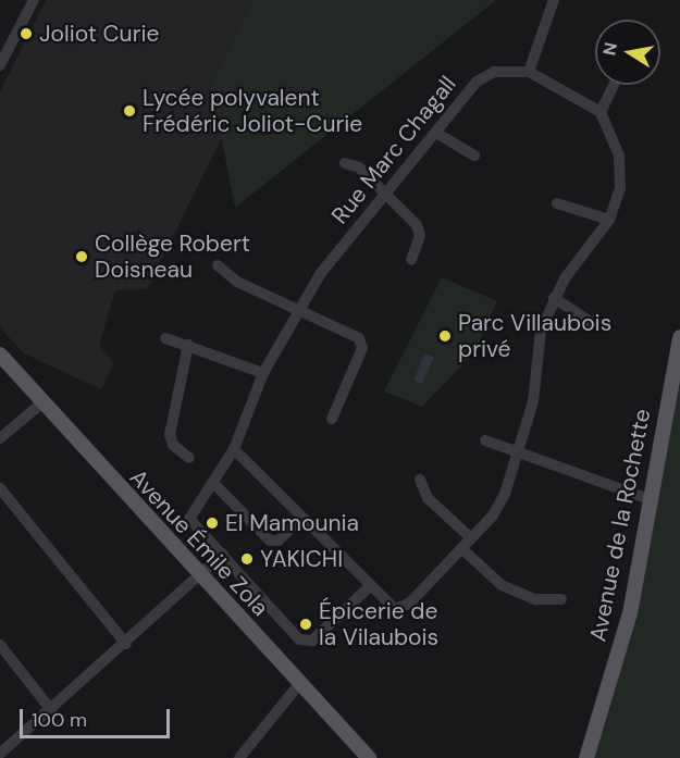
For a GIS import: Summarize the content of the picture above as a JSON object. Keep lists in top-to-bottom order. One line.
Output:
{"streets":{"main road":["Avenue de la Rochette","Avenue Émile Zola"],"street":["Rue Marc Chagall"]},"places":["Joliot Curie","Lycée polyvalent Frédéric Joliot-Curie","Collège Robert Doisneau","Parc Villaubois privé","El Mamounia","YAKICHI","Épicerie de la Vilaubois"],"scale_bar":"100 m","north":"left"}
